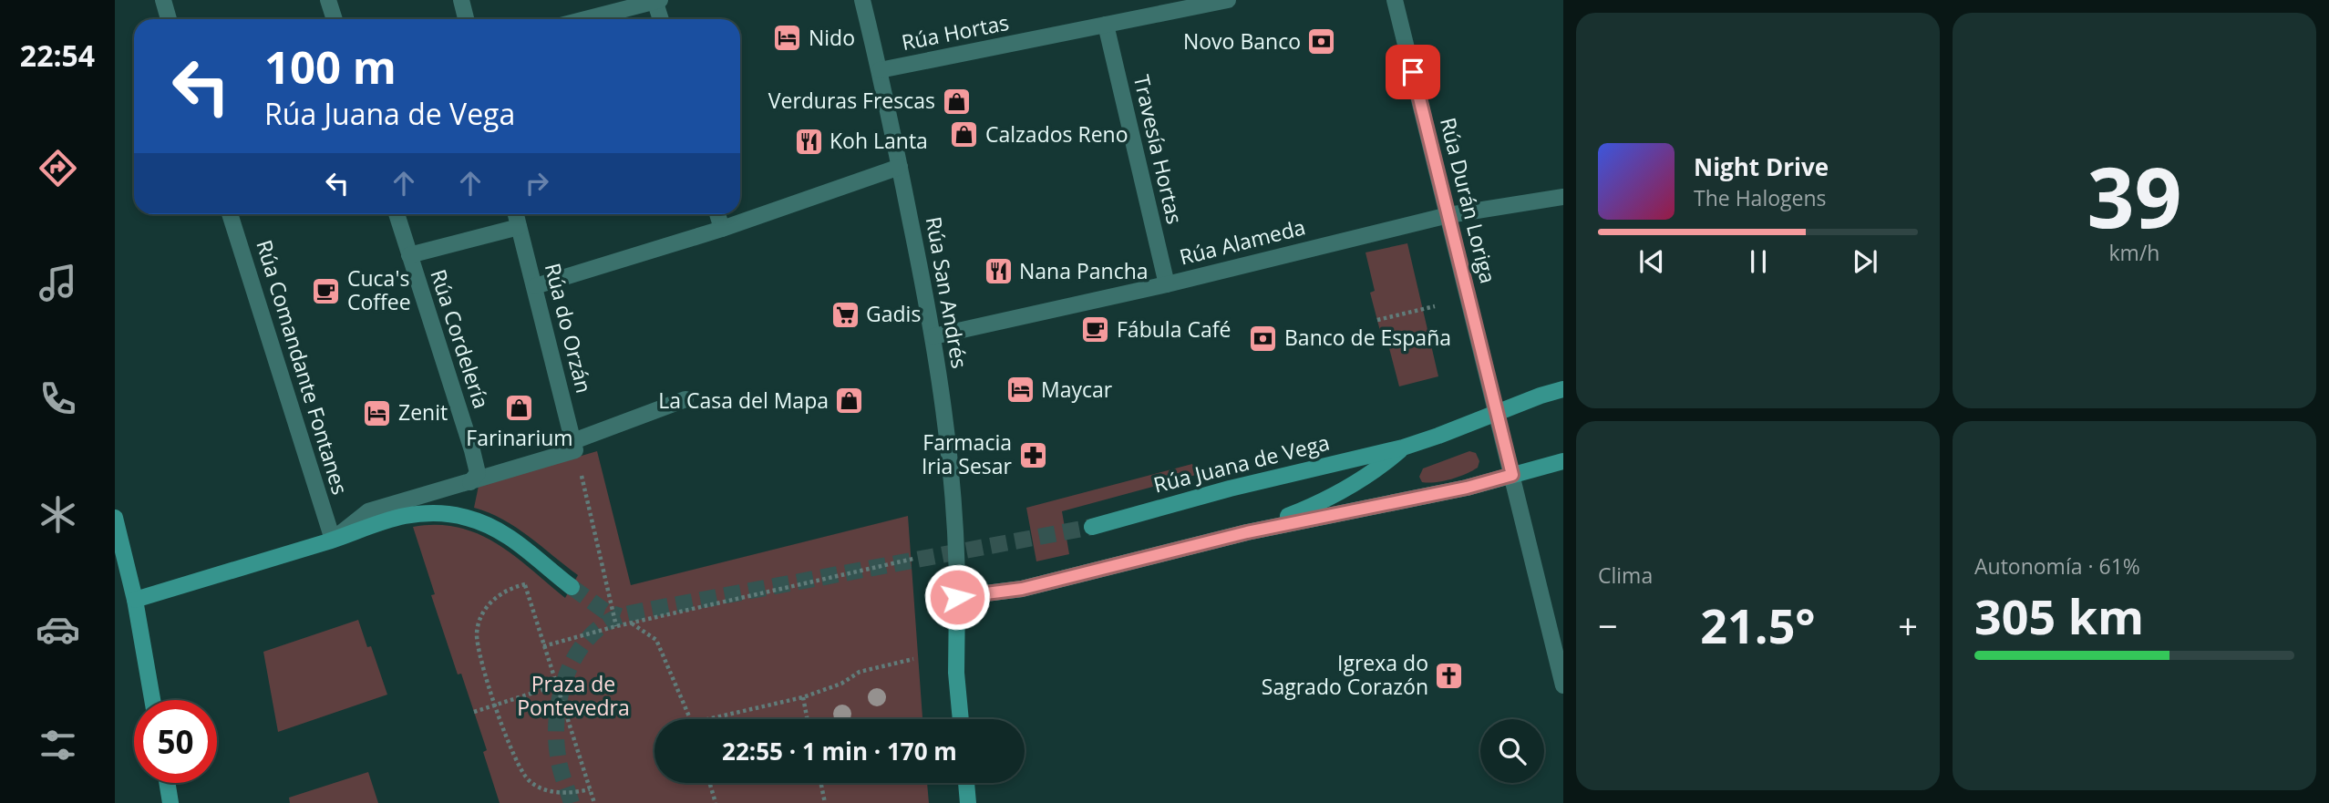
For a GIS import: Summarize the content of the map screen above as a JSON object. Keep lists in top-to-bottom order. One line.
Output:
{"streets":{"main road":["Rúa Juana de Vega"],"street":["Rúa Hortas","Travesía Hortas","Rúa Durán Loriga","Rúa Alameda","Rúa San Andrés","Rúa do Orzán","Rúa Cordelería","Rúa Comandante Fontanes"]},"crossings":[["Rúa Hortas","Travesía Hortas"],["Rúa Hortas","Rúa San Andrés"],["Travesía Hortas","Rúa Alameda"],["Rúa Durán Loriga","Rúa Alameda"],["Rúa Durán Loriga","Rúa Juana de Vega"],["Rúa Alameda","Rúa San Andrés"],["Rúa San Andrés","Rúa Juana de Vega"]],"parks":["Praza de Pontevedra"],"places":{"hotel":["Nido","Maycar","Zenit"],"bank":["Novo Banco","Banco de España"],"shop":["Verduras Frescas","Calzados Reno","La Casa del Mapa","Farinarium"],"restaurant":["Koh Lanta","Nana Pancha"],"cafe":["Cuca's Coffee","Fábula Café"],"supermarket":["Gadis"],"pharmacy":["Farmacia Iria Sesar"],"church":["Igrexa do Sagrado Corazón"]},"page":{"tabs":"22:54","tile":[["39","km/h"],"Clima",["Autonomía · 61%","305 km"]],"turn":["100 m","Rúa Juana de Vega"],"song":["Night Drive","The Halogens"],"heat":["−","21.5°","+"],"limit":"50","trip":"22:55 · 1 min · 170 m"}}
